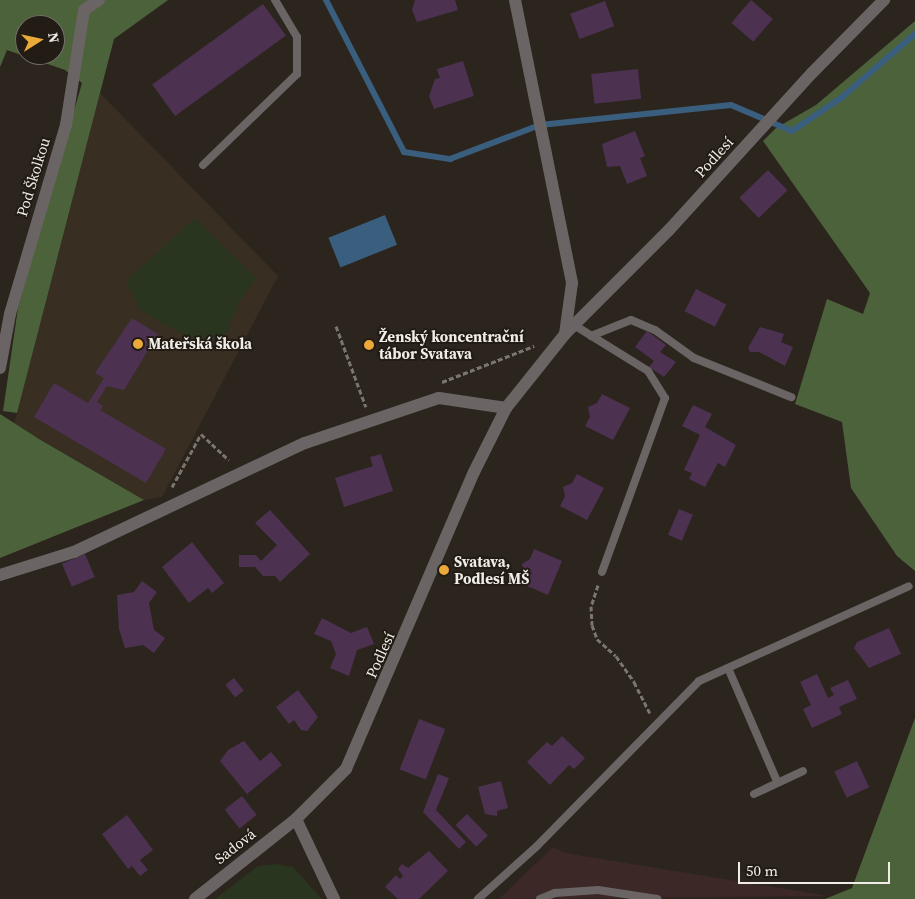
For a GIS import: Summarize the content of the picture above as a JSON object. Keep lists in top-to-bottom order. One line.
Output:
{"streets":{"street":["Podlesí","Pod Školkou","Sadová"]},"crossings":[["Podlesí","Sadová"]],"places":["Mateřská škola","Ženský koncentrační tábor Svatava","Svatava, Podlesí MŠ"],"scale_bar":"50 m","north":"right"}
